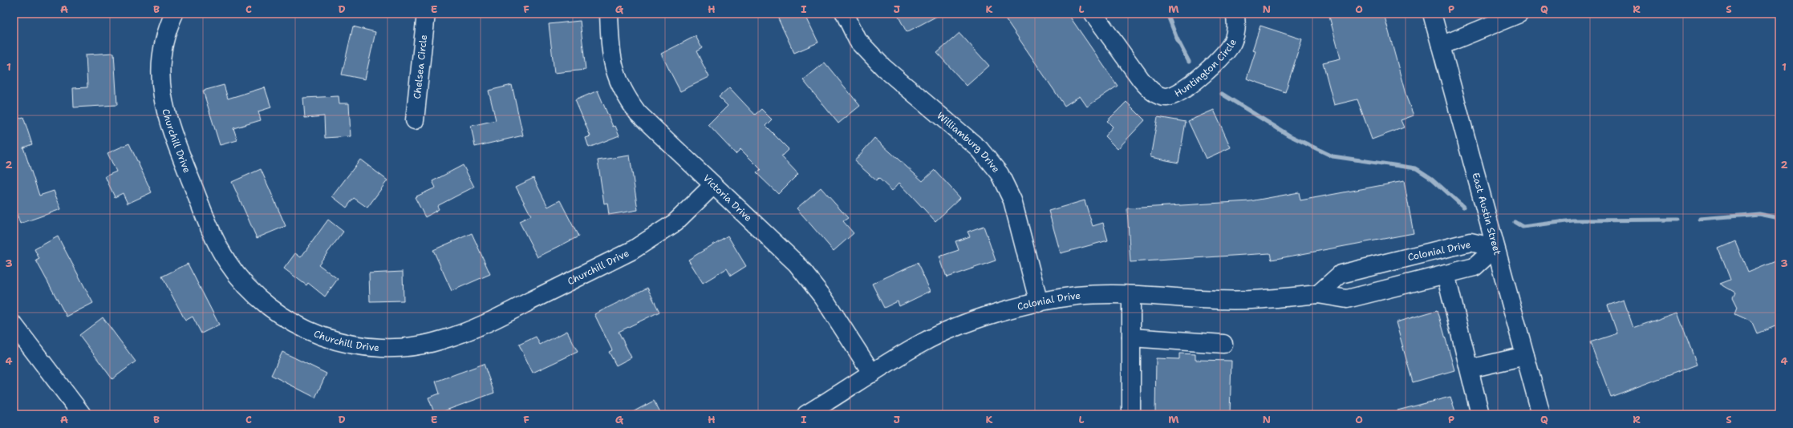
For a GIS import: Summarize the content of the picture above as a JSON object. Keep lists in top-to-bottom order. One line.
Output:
{"streets":{"street":["Huntington Circle","Chelsea Circle","Churchill Drive","Williamburg Drive","Victoria Drive","East Austin Street","Colonial Drive"]},"crossings":[["Churchill Drive","Victoria Drive"],["Williamburg Drive","Colonial Drive"],["Victoria Drive","Colonial Drive"],["East Austin Street","Colonial Drive"]],"grid":{"columns":["A","B","C","D","E","F","G","H","I","J","K","L","M","N","O","P","Q","R","S"],"rows":["1","2","3","4"]}}
